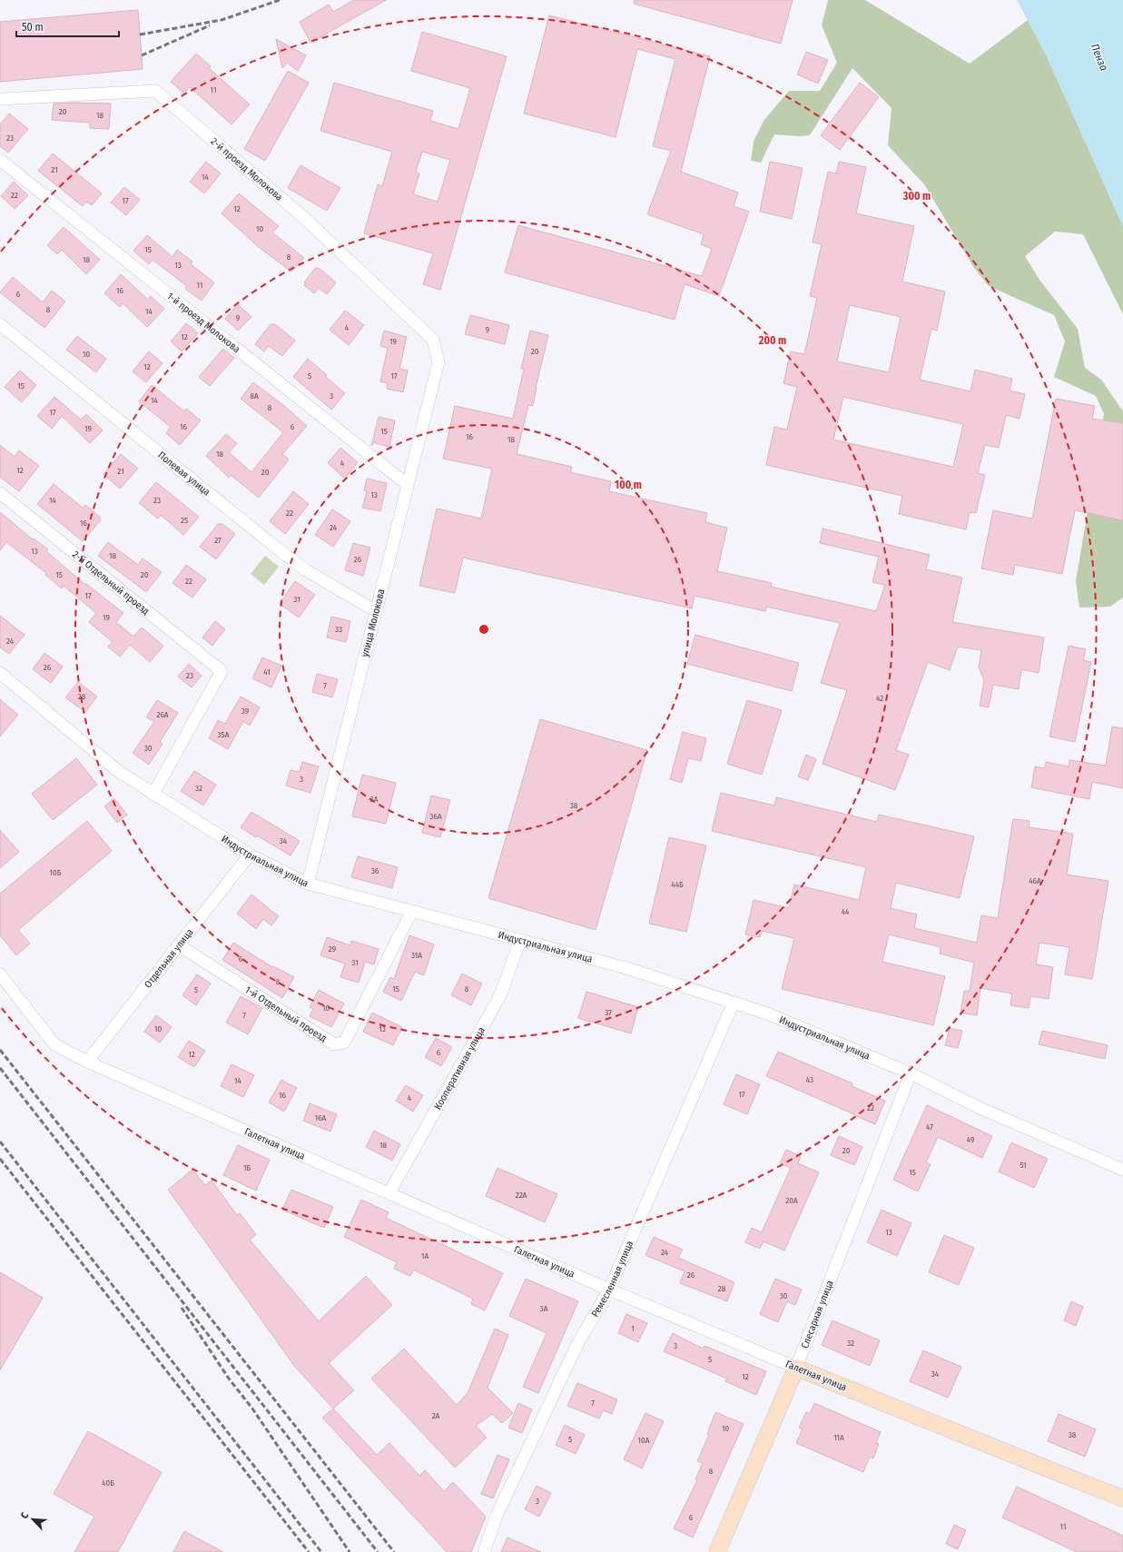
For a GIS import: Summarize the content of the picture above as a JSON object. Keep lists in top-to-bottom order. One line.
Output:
{"streets":{"street":["2-й проезд Молокова","1-й проезд Молокова","Полевая улица","2-й Отдельный проезд","улица Молокова","Индустриальная улица","Отдельная улица","1-й Отдельный проезд","Кооперативная улица","Галетная улица","Ремесленная улица","Слесарная улица"]},"crossings":[["2-й проезд Молокова","улица Молокова"],["1-й проезд Молокова","улица Молокова"],["Полевая улица","улица Молокова"],["2-й Отдельный проезд","Индустриальная улица"],["улица Молокова","Индустриальная улица"],["Индустриальная улица","Отдельная улица"],["Индустриальная улица","1-й Отдельный проезд"],["Индустриальная улица","Кооперативная улица"],["Индустриальная улица","Ремесленная улица"],["Индустриальная улица","Слесарная улица"],["Отдельная улица","1-й Отдельный проезд"],["Отдельная улица","Галетная улица"],["Кооперативная улица","Галетная улица"],["Галетная улица","Ремесленная улица"],["Галетная улица","Слесарная улица"]],"water":["Пенза"],"house_numbers":["11","20","18","23","21","14","22","17","12","10","15","8","18","13","11","16","6","8","14","9","4","9","12","19","20","10","12","5","17","15","8А","3","14","8","17","16","6","19","15","16","18","18","4","12","21","20","13","14","23","22","25","16","24","27","13","18","26","15","20","22","17","31","19","33","24","26","41","23","7","28","42","39","26А","35А","30","3","32","3А","38","36А","34","36","10Б","46А","44Б","44","29","31А","6","31","8","15","8","5","10","37","7","10","13","6","12","43","14","17","16","4","22","16А","47","49","18","20","51","1Б","15","22А","20А","13","24","1А","26","28","30","3А","1","32","3","5","34","12","7","2А","10","38","11А","5","10А","8","40Б","3","6","11"],"scale_bar":"50 m","north":"top left","rings":["300 m","200 m","100 m"]}
